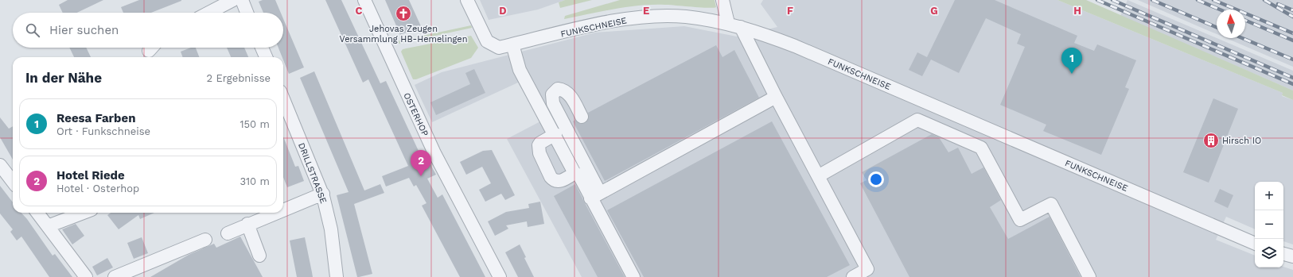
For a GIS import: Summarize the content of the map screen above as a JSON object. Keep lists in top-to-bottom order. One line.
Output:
{"streets":{"street":["FUNKSCHNEISE","OSTERHOP","DRILLSTRASSE"]},"places":{"church":["Jehovas Zeugen Versammlung HB-Hemelingen"],"building":["Hirsch IO"]},"north":"top","page":{"search":"Hier suchen","pins":["1","2"],"heading":["In der Nähe","2 Ergebnisse"],"list":[{"mark":"1","name":"Reesa Farben","note":"Ort · Funkschneise","value":"150 m"},{"mark":"2","name":"Hotel Riede","note":"Hotel · Osterhop","value":"310 m"}],"map_buttons":["+","−"]},"grid":{"columns":["C","D","E","F","G","H"]}}
